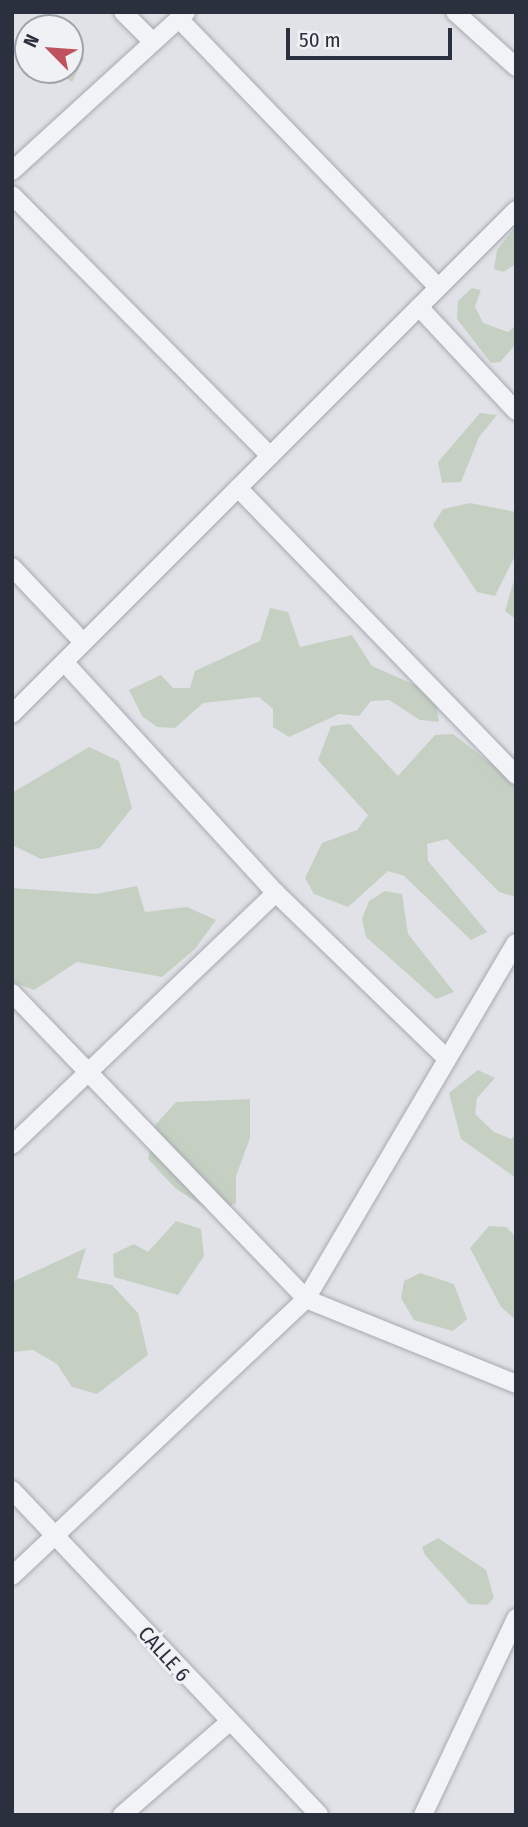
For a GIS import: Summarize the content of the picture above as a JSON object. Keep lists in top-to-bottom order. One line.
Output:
{"streets":{"street":["CALLE 6"]},"scale_bar":"50 m","north":"top left"}
